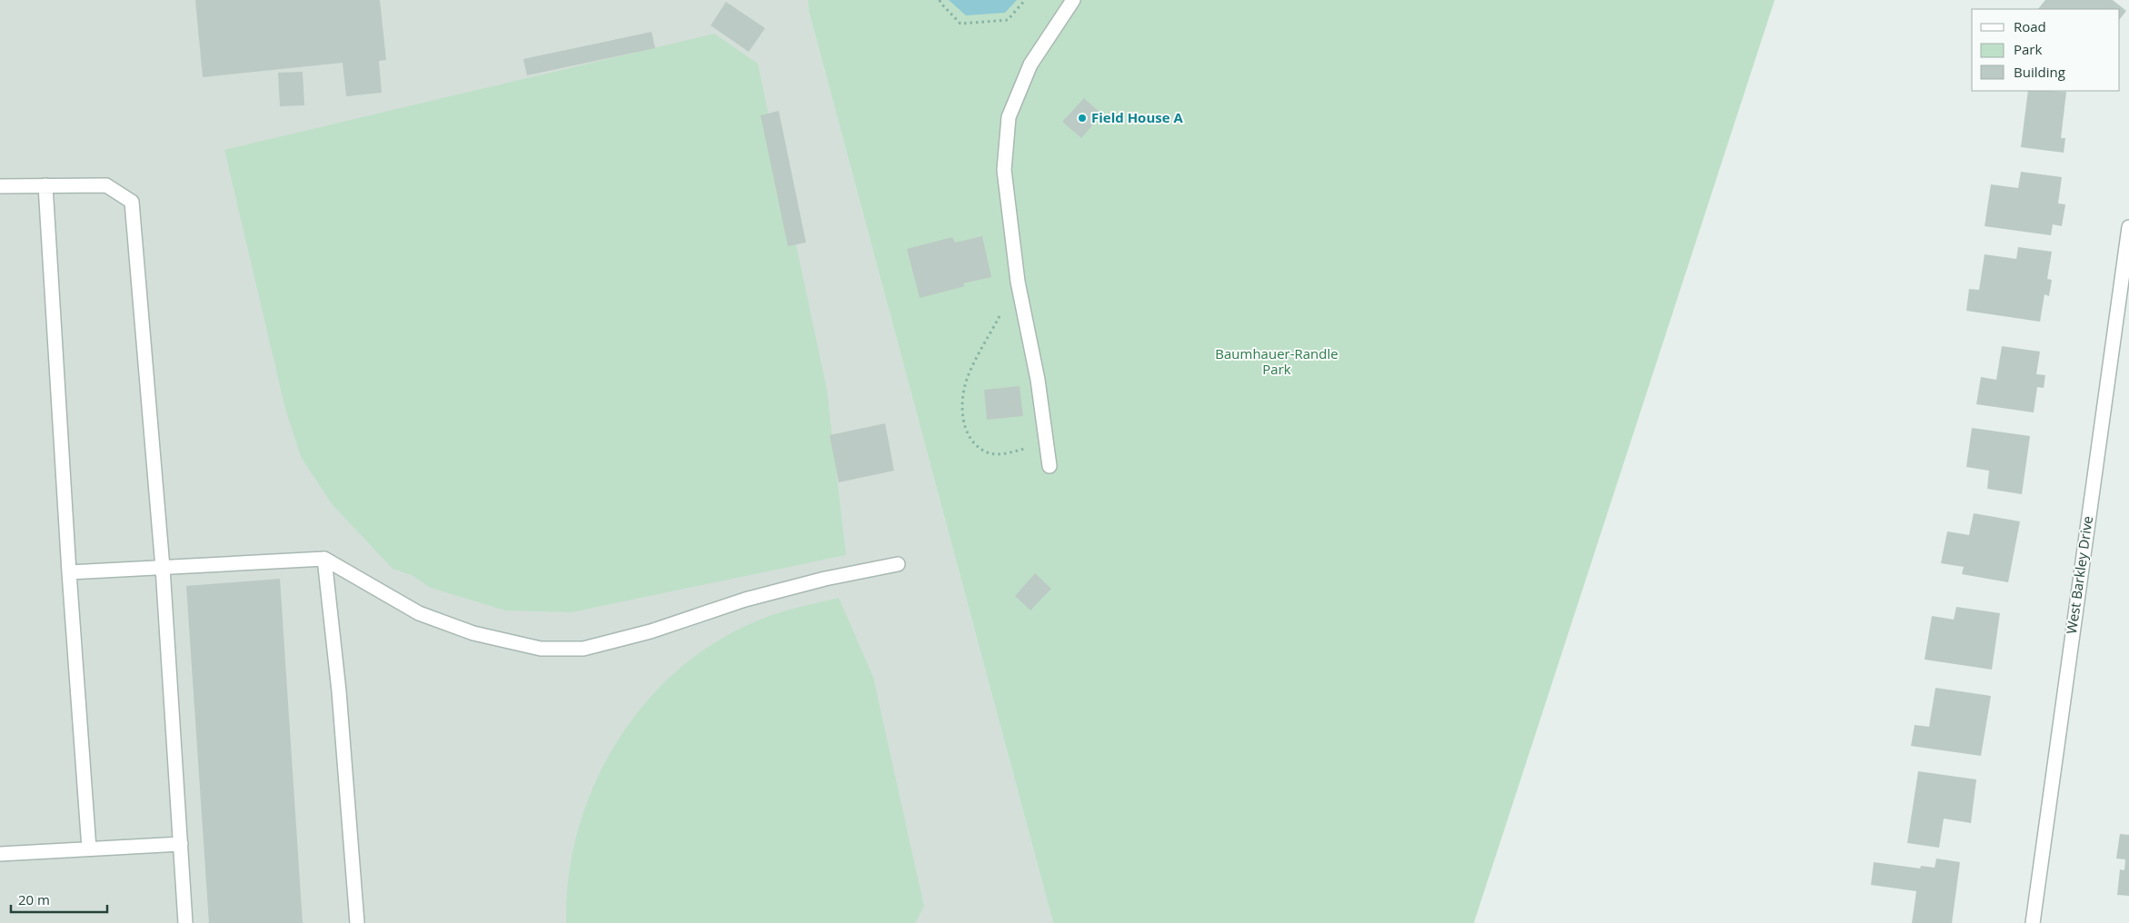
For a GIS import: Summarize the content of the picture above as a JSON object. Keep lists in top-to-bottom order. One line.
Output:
{"streets":{"street":["West Barkley Drive"]},"parks":["Baumhauer-Randle Park"],"places":["Field House A"],"legend":["Road","Park","Building"],"scale_bar":"20 m"}
